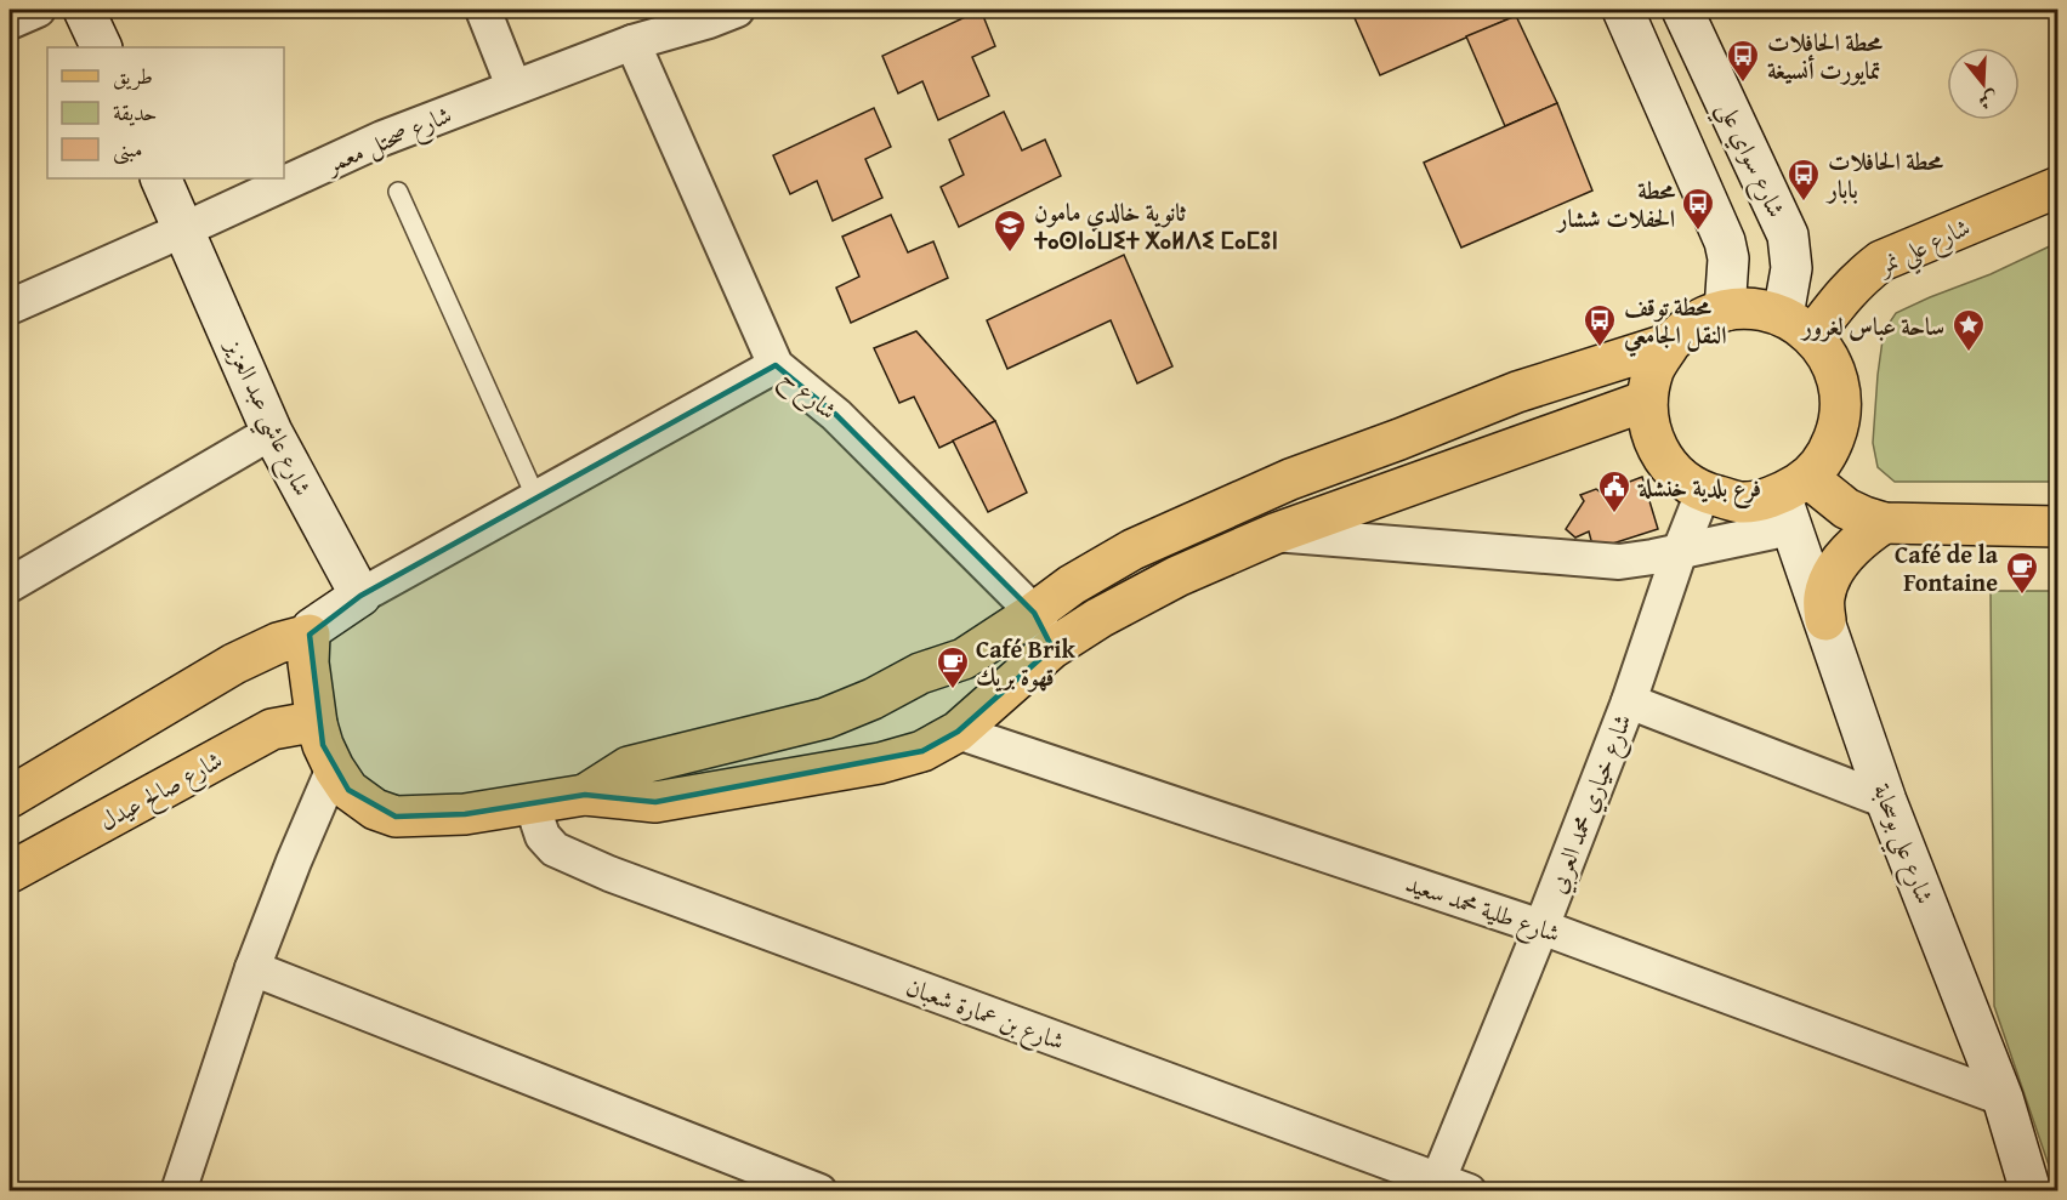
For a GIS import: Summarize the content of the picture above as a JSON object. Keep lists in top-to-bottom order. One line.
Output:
{"streets":{"main road":["شارع سواي علي","شارع علي نمر","شارع عاشي عبد العزيز","شارع صالح عيدل","شارع علي بوسحابة"],"street":["شارع صحتل معمر","شارع ح","شارع خياري محمد العربي","شارع طلية محمد سعيد","شارع بن عمارة شعبان"]},"crossings":[["شارع صحتل معمر","شارع ح"],["شارع صحتل معمر","شارع عاشي عبد العزيز"],["شارع سواي علي","شارع علي نمر"],["شارع سواي علي","شارع خياري محمد العربي"],["شارع سواي علي","شارع علي بوسحابة"],["شارع علي نمر","شارع خياري محمد العربي"],["شارع علي نمر","شارع علي بوسحابة"],["شارع خياري محمد العربي","شارع علي بوسحابة"],["شارع خياري محمد العربي","شارع طلية محمد سعيد"],["شارع خياري محمد العربي","شارع بن عمارة شعبان"],["شارع علي بوسحابة","شارع طلية محمد سعيد"]],"places":{"bus stop":["محطة الحافلات تمايورت أنسيغة","محطة الحافلات بابار","محطة الحفلات ششار","محطة توقف النقل الجامعي"],"school or university":["ثانوية خالدي مامون ⵜⴰⵙⵏⴰⵡⵉⵜ ⵅⴰⵍⴷⵉ ⵎⴰⵎⵓⵏ"],"place":["ساحة عباس لغرور"],"public building":["فرع بلدية خنشلة"],"cafe":["Café de la Fontaine","Café Brik قهوة بريك"]},"legend":["طريق","حديقة","مبنى"],"north":"bottom"}
